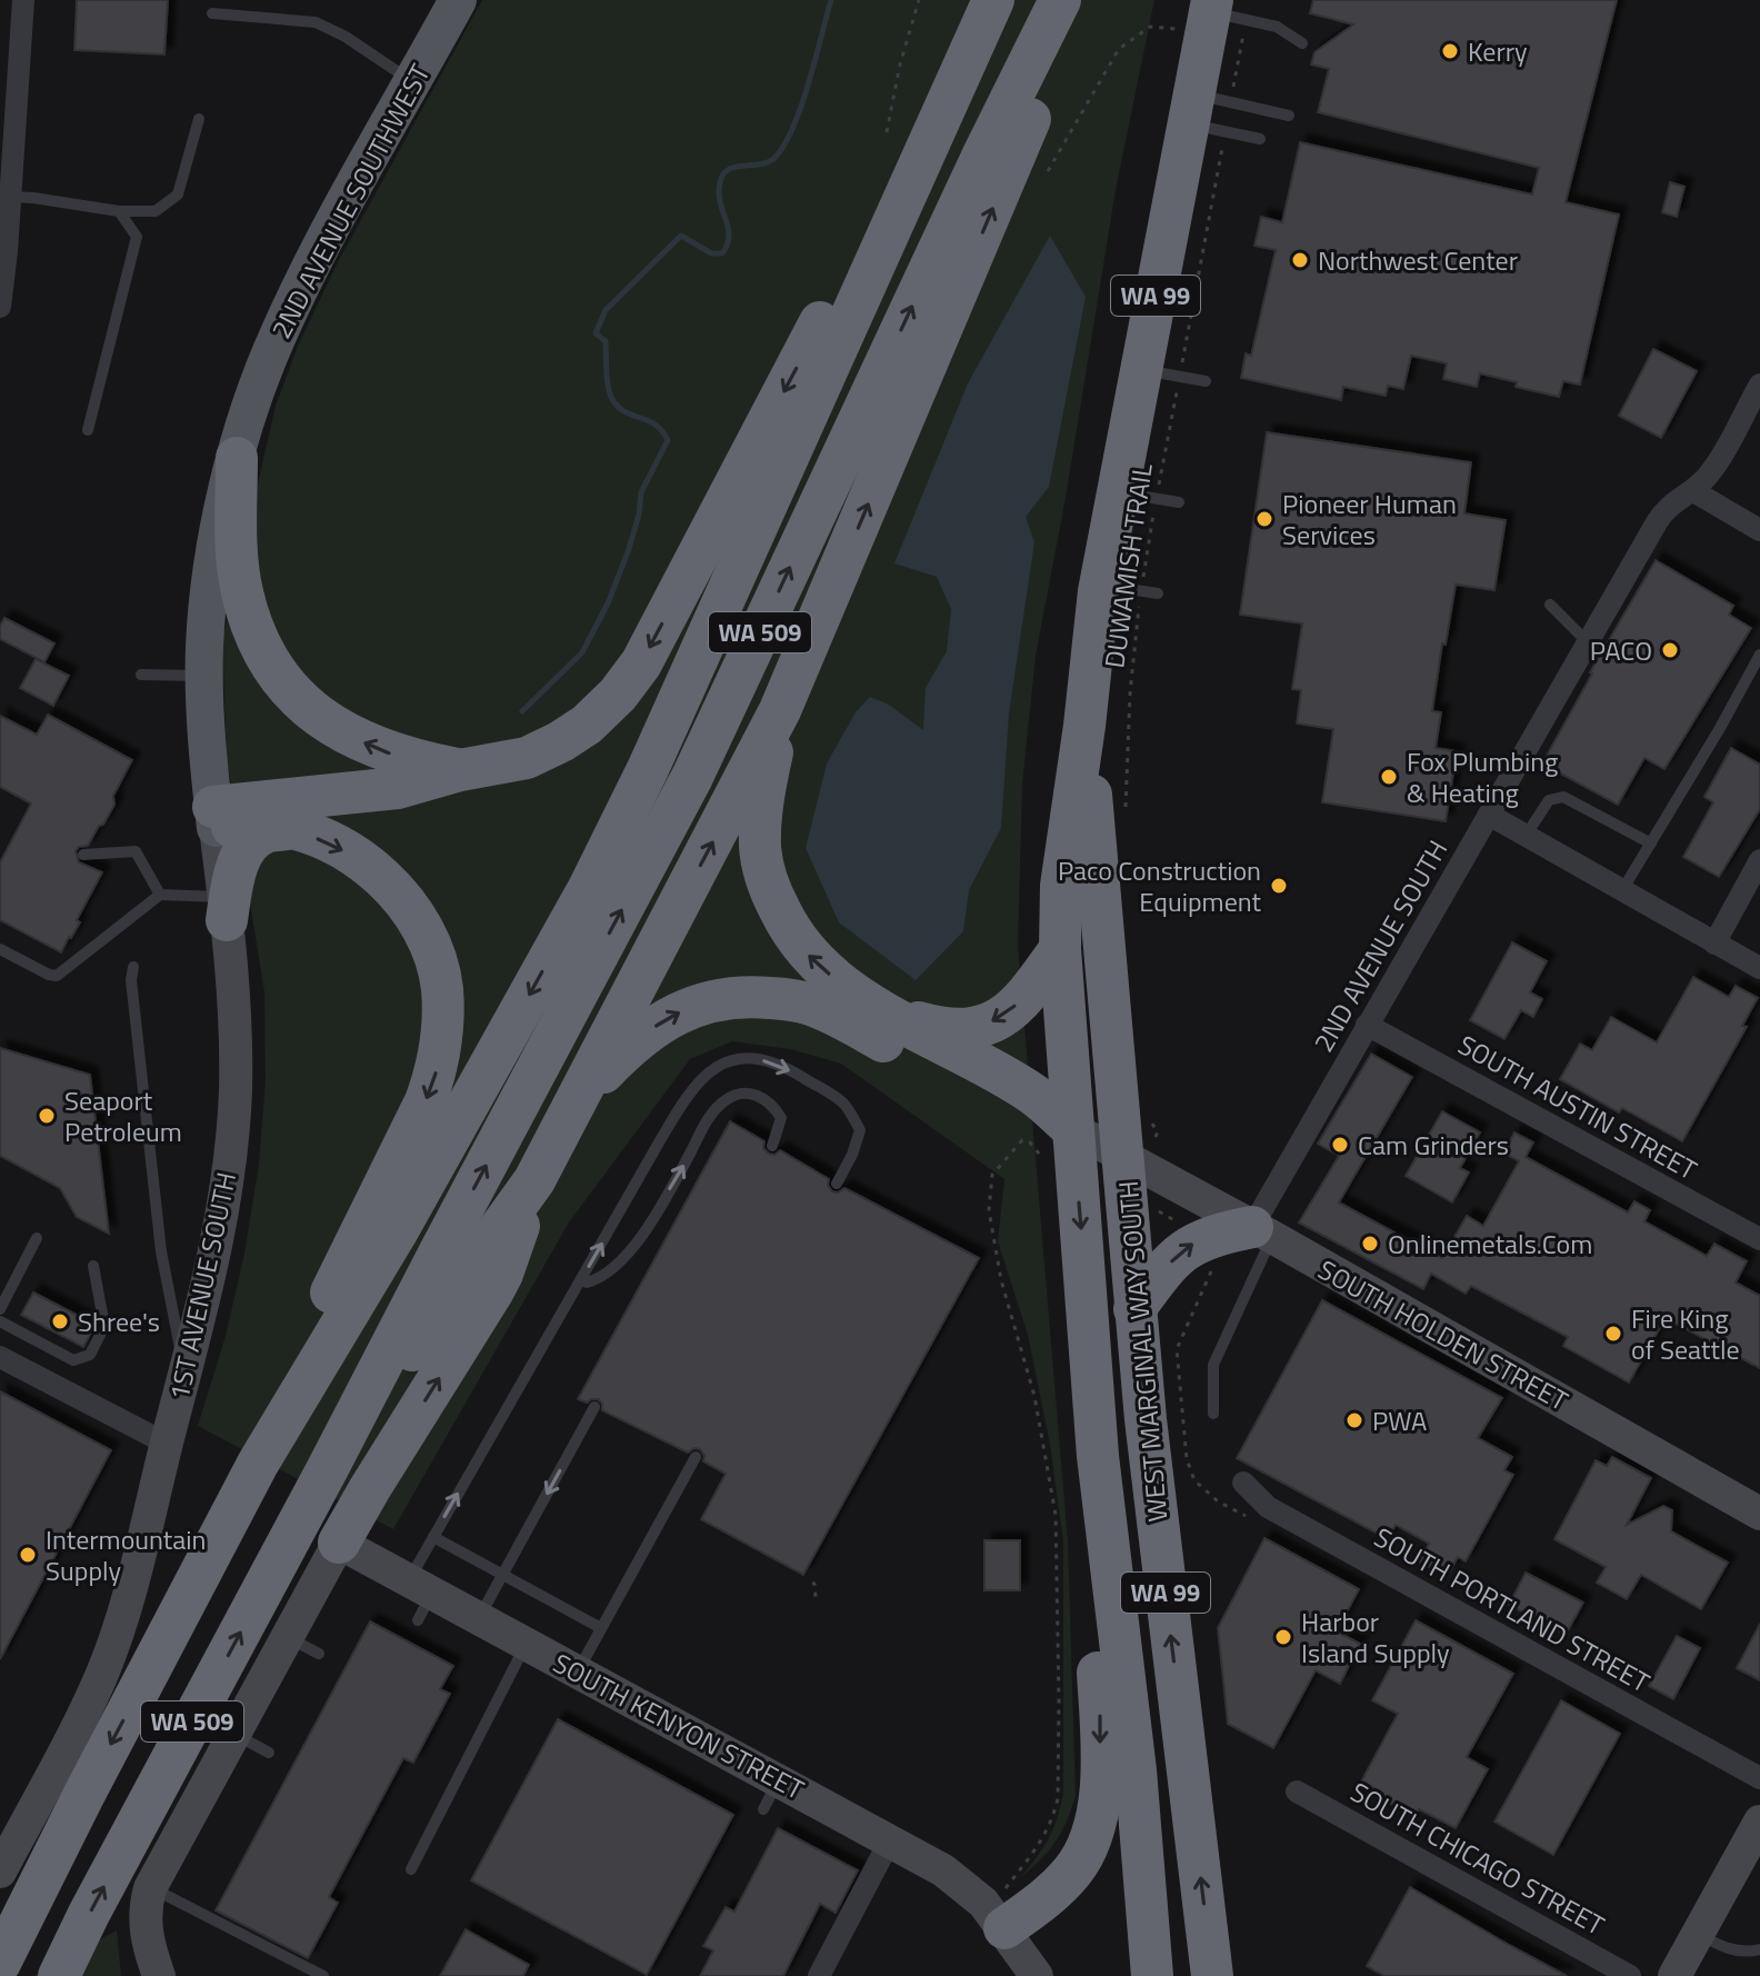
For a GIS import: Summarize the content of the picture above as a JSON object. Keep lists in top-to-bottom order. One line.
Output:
{"streets":{"highway":["WA 99","WA 509","WEST MARGINAL WAY SOUTH"],"main road":["2ND AVENUE SOUTHWEST","1ST AVENUE SOUTH"],"street":["2ND AVENUE SOUTH","SOUTH AUSTIN STREET","SOUTH HOLDEN STREET","SOUTH PORTLAND STREET","SOUTH KENYON STREET","SOUTH CHICAGO STREET"],"path":["DUWAMISH TRAIL"]},"crossings":[["2ND AVENUE SOUTHWEST","1ST AVENUE SOUTH"],["DUWAMISH TRAIL","WEST MARGINAL WAY SOUTH"],["2ND AVENUE SOUTH","SOUTH AUSTIN STREET"],["2ND AVENUE SOUTH","SOUTH HOLDEN STREET"],["SOUTH HOLDEN STREET","WEST MARGINAL WAY SOUTH"]],"places":["Kerry","Northwest Center","Pioneer Human Services","PACO","Fox Plumbing & Heating","Paco Construction Equipment","Seaport Petroleum","Cam Grinders","Onlinemetals.Com","Shree's","Fire King of Seattle","PWA","Intermountain Supply","Harbor Island Supply"]}
